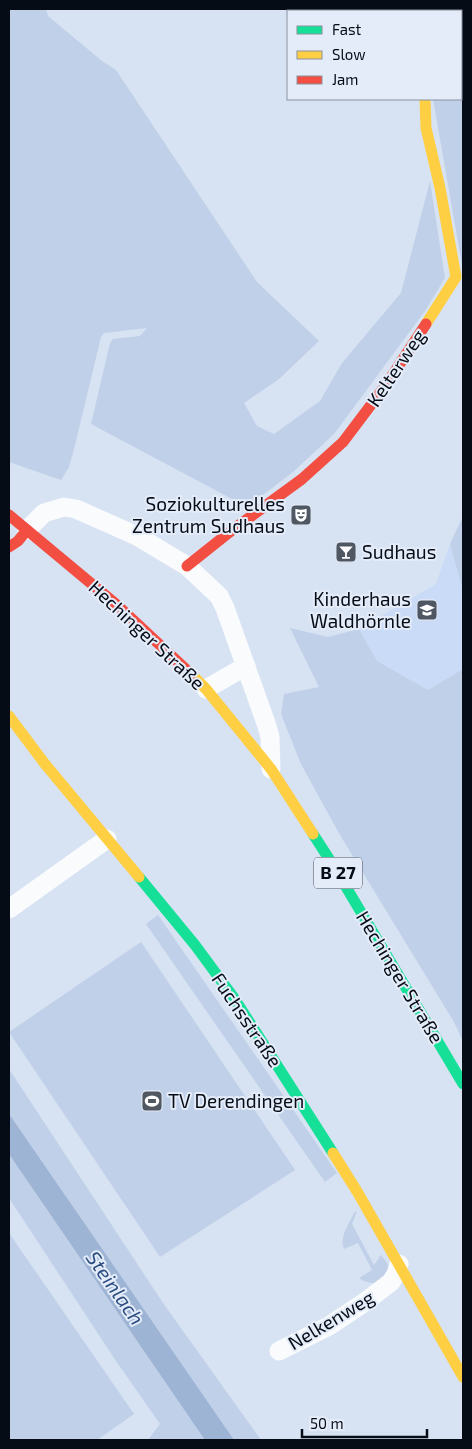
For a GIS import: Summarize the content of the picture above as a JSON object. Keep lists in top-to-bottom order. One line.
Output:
{"streets":{"street":["Kelterweg","Hechinger Straße","B 27","Fuchsstraße","Nelkenweg"]},"crossings":[["Fuchsstraße","Nelkenweg"]],"water":["Steinlach"],"places":{"theatre":["Soziokulturelles Zentrum Sudhaus"],"bar":["Sudhaus"],"school or university":["Kinderhaus Waldhörnle"],"sports":["TV Derendingen"]},"legend":["Fast","Slow","Jam"],"scale_bar":"50 m"}
